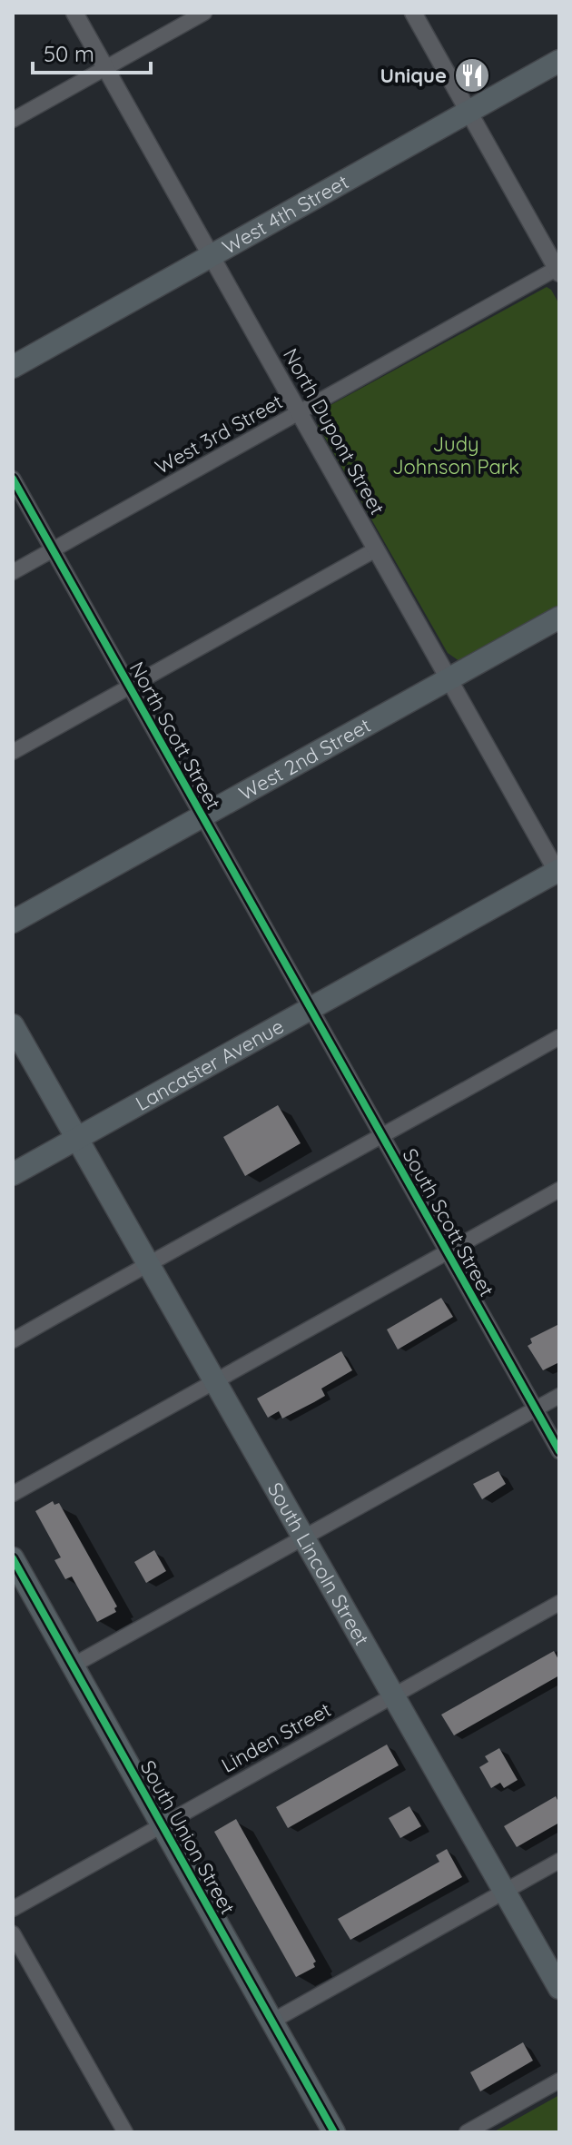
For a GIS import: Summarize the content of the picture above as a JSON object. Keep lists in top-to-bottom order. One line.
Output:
{"streets":{"main road":["West 4th Street","West 2nd Street","Lancaster Avenue","South Lincoln Street","South Union Street"],"street":["North Dupont Street","West 3rd Street","North Scott Street","South Scott Street","Linden Street"]},"crossings":[["West 4th Street","North Dupont Street"],["North Dupont Street","West 3rd Street"],["North Dupont Street","West 2nd Street"],["North Dupont Street","Lancaster Avenue"],["West 3rd Street","North Scott Street"],["North Scott Street","West 2nd Street"],["North Scott Street","Lancaster Avenue"],["North Scott Street","South Scott Street"],["Lancaster Avenue","South Scott Street"],["Lancaster Avenue","South Lincoln Street"],["South Lincoln Street","Linden Street"],["Linden Street","South Union Street"]],"parks":["Judy Johnson Park"],"places":{"restaurant":["Unique"]},"scale_bar":"50 m"}
